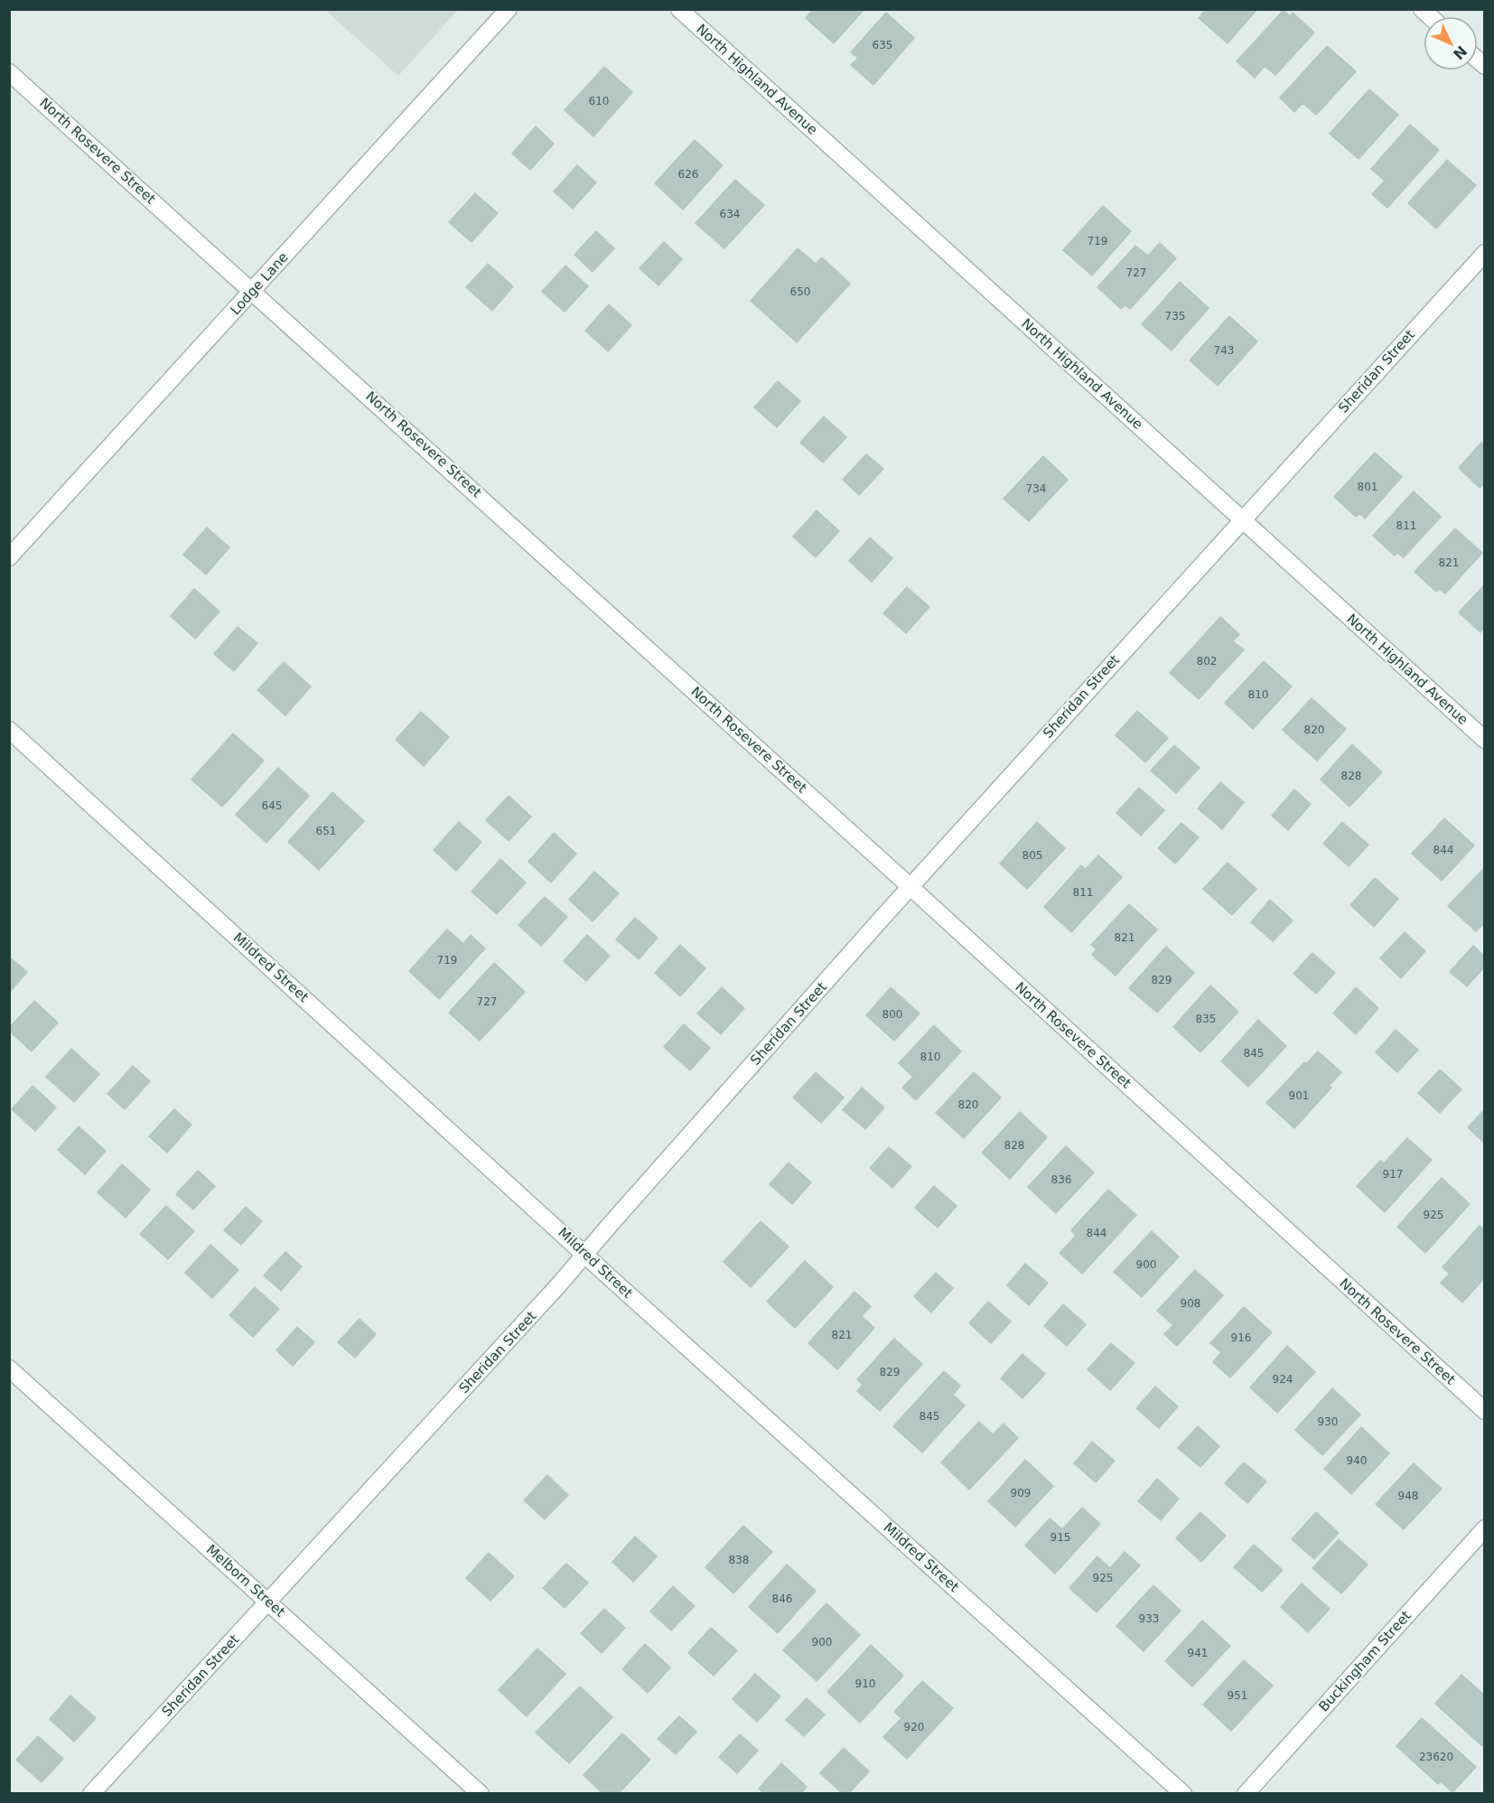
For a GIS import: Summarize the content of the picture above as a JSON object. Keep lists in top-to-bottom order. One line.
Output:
{"streets":{"street":["North Highland Avenue","North Rosevere Street","Lodge Lane","Sheridan Street","Mildred Street","Melborn Street","Buckingham Street"]},"crossings":[["North Highland Avenue","Sheridan Street"],["North Rosevere Street","Lodge Lane"],["North Rosevere Street","Sheridan Street"],["Sheridan Street","Mildred Street"],["Sheridan Street","Melborn Street"]],"house_numbers":["635","610","626","634","719","727","650","735","743","801","734","811","821","802","810","820","828","645","651","844","805","811","821","719","829","727","800","835","845","810","901","820","828","917","836","925","844","900","908","821","916","829","924","845","930","940","909","948","915","838","925","846","933","900","941","910","951","920","23620"],"north":"bottom right"}
